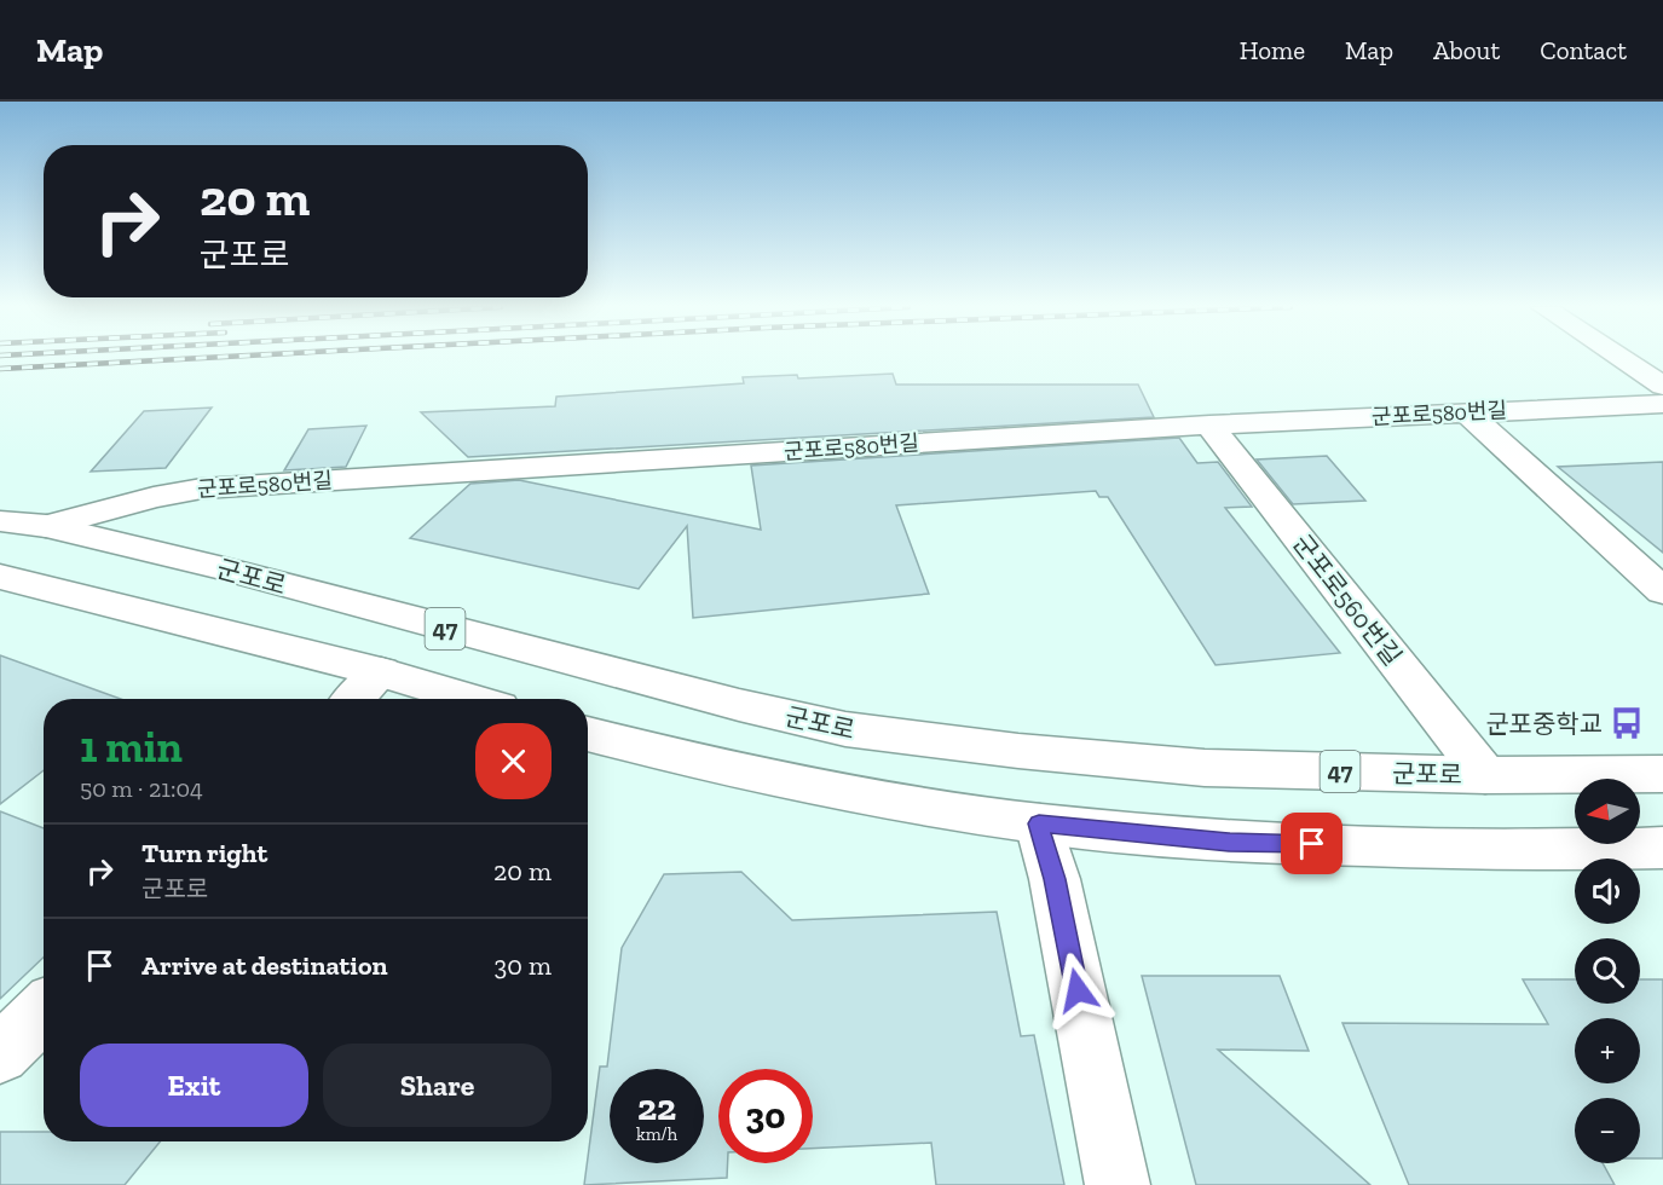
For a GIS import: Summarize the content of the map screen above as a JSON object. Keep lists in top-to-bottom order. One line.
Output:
{"streets":{"street":["군포로580번길","군포로","군포로560번길","47"]},"crossings":[["군포로580번길","군포로"],["군포로580번길","군포로560번길"],["군포로","군포로560번길"]],"places":{"bus stop":["군포중학교"]},"north":"left","page":{"header":"Map","nav":["Home","Map","About","Contact"],"turn":["20 m","군포로"],"heading":["1 min","50 m · 21:04"],"map_buttons":["+","−"],"list":[{"name":"Turn right","note":"군포로","value":"20 m"},{"name":"Arrive at destination","value":"30 m"}],"buttons":["Exit","Share"],"speed":"22 km/h","limit":"30"}}
